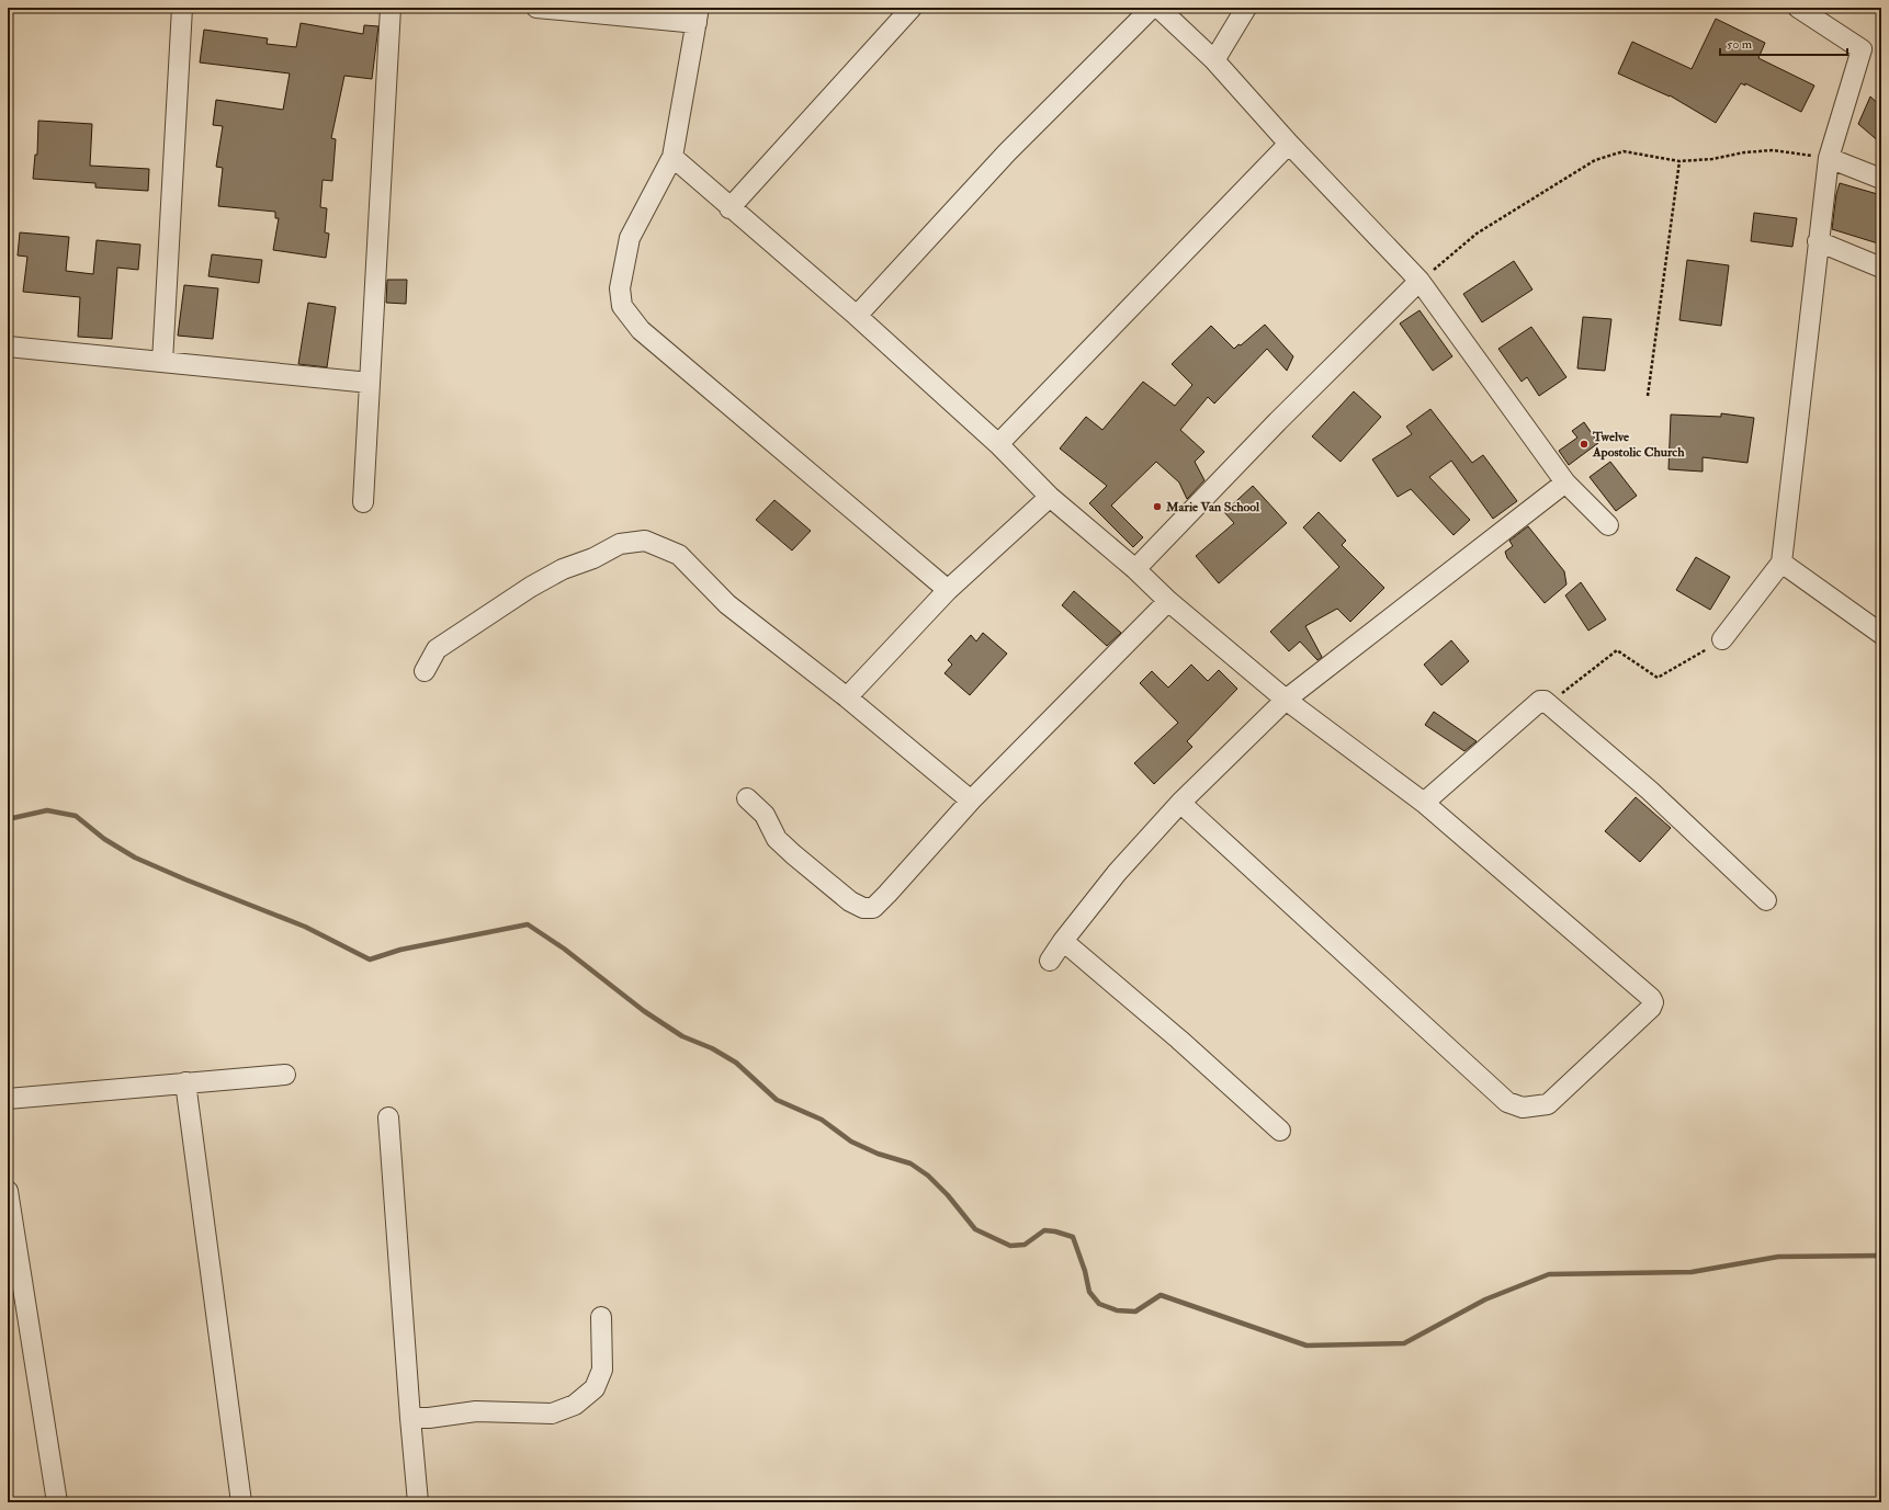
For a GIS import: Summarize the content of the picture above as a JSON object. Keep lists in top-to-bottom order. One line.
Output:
{"places":["Twelve Apostolic Church","Marie Van School"],"scale_bar":"50 m"}
